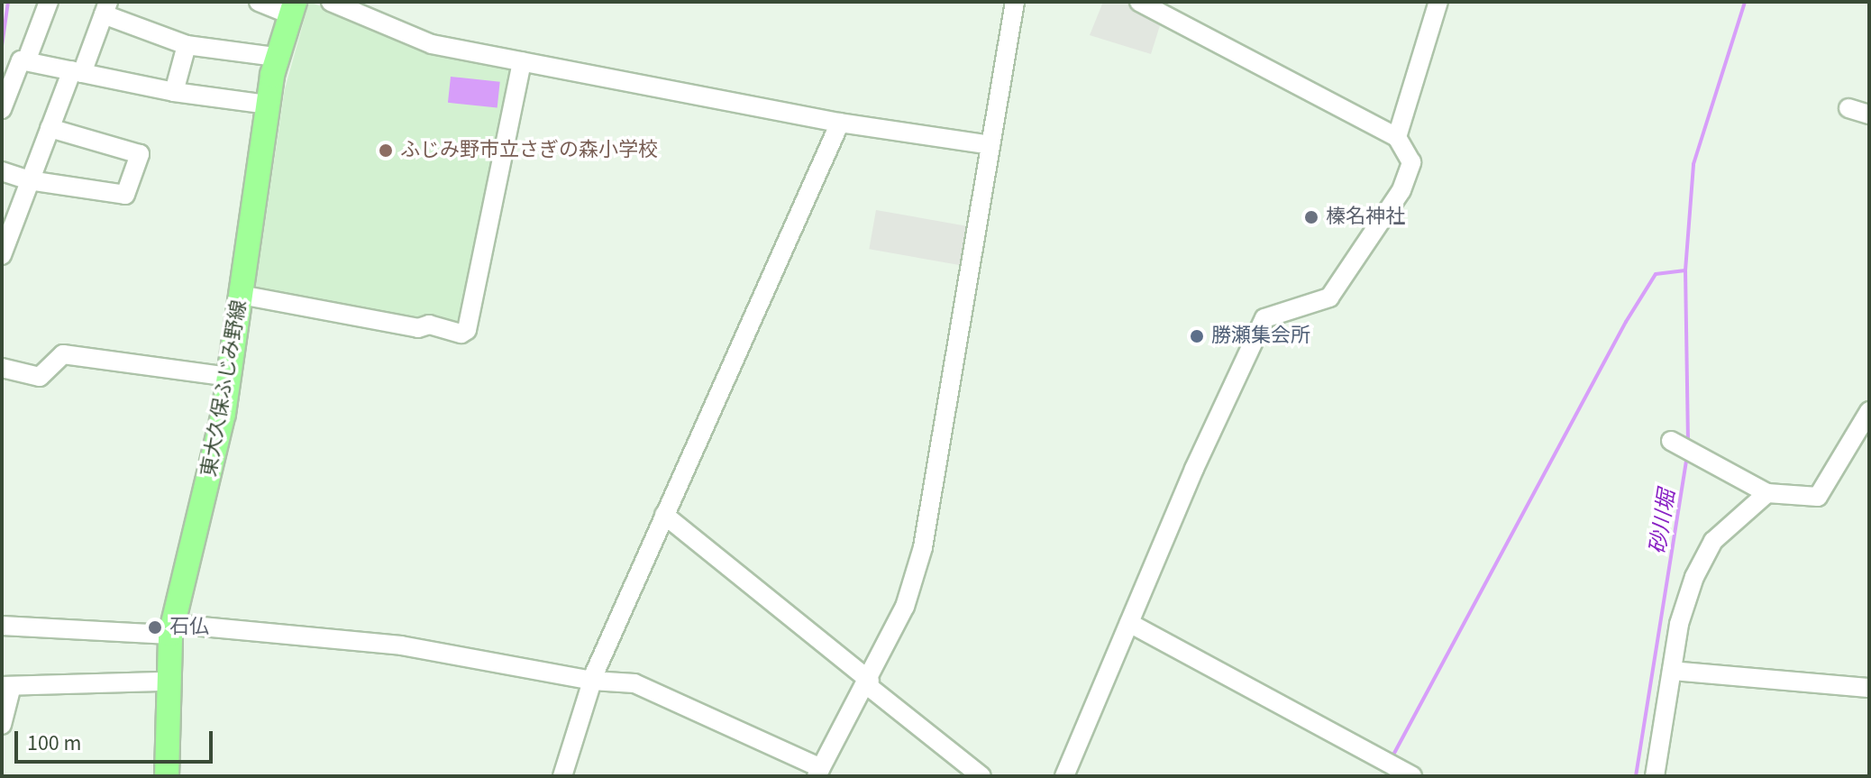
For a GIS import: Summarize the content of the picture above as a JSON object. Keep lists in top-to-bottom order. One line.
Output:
{"streets":{"main road":["東大久保ふじみ野線"]},"water":["砂川堀"],"places":["ふじみ野市立さぎの森小学校","榛名神社","勝瀬集会所","石仏"],"scale_bar":"100 m"}
